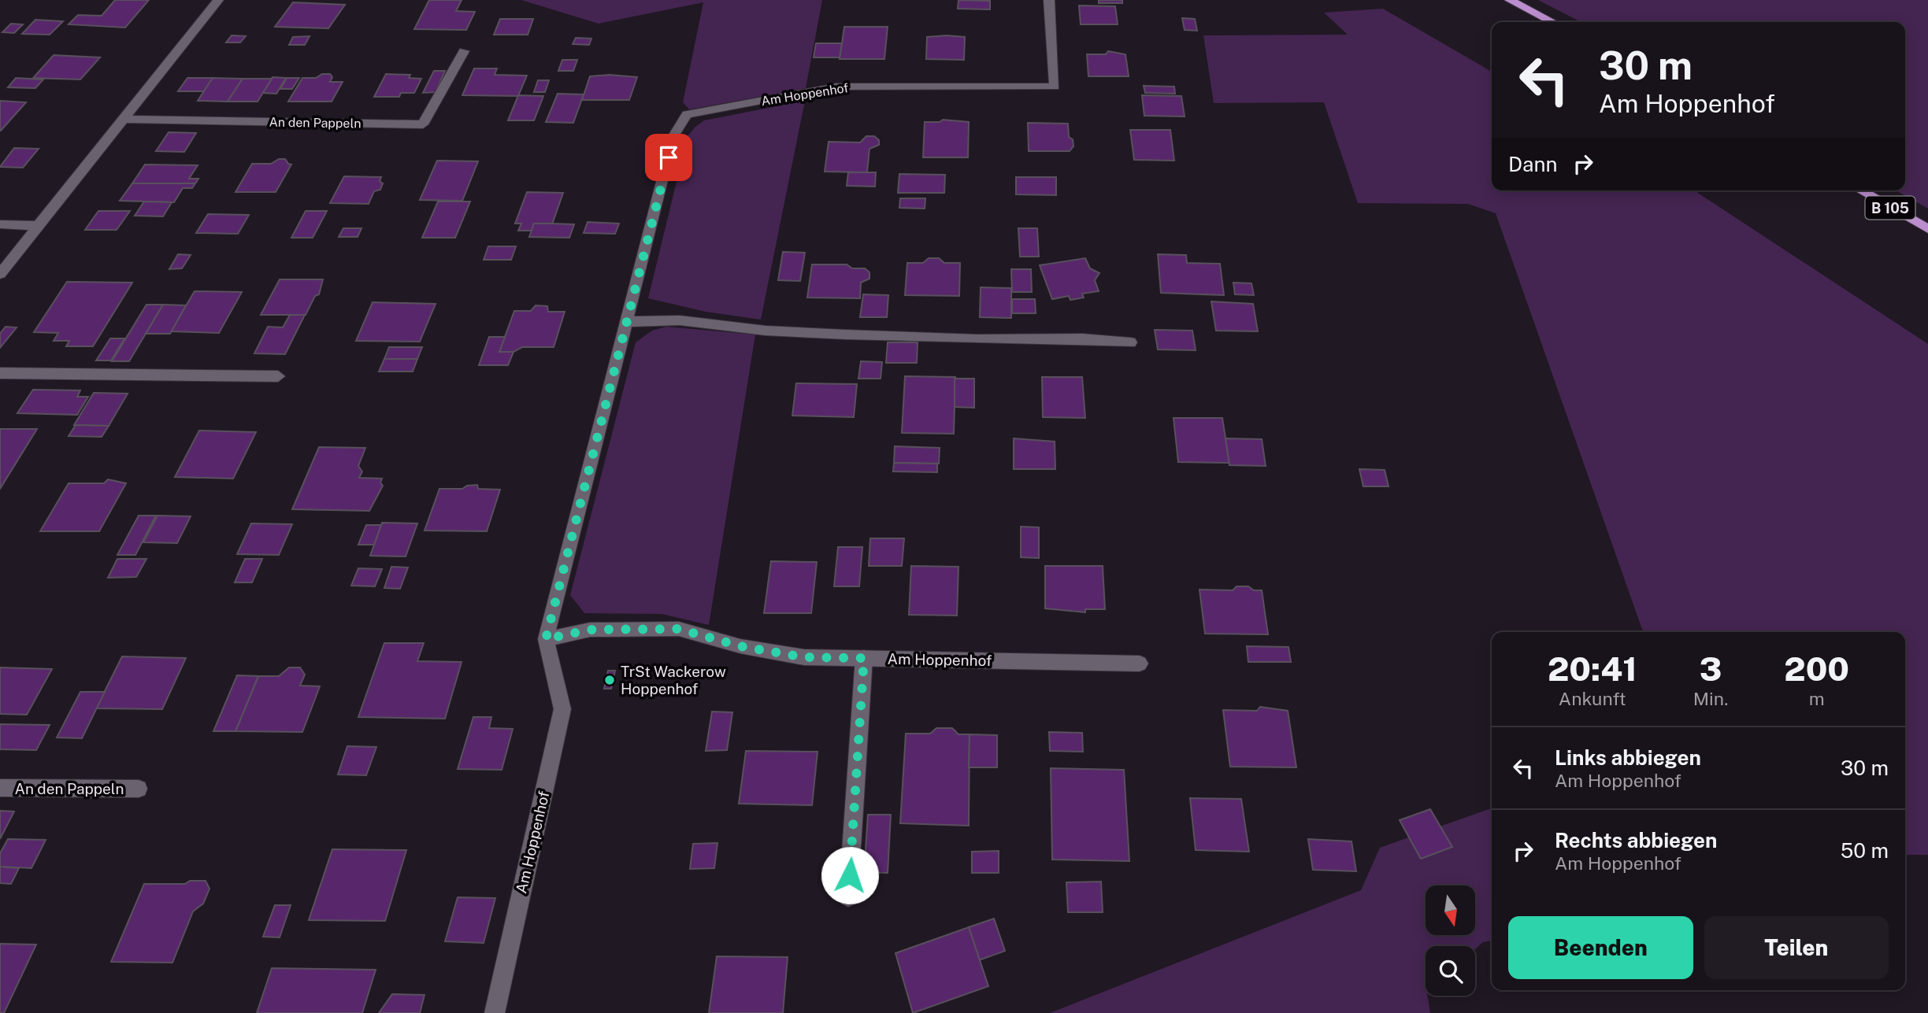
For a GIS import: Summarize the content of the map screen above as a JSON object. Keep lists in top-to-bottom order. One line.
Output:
{"streets":{"highway":["B 105"],"street":["Am Hoppenhof","An den Pappeln"]},"places":["TrSt Wackerow Hoppenhof"],"north":"bottom","page":{"turn":["30 m","Am Hoppenhof"],"then":"Dann","eta":["20:41","Ankunft","3","Min.","200","m"],"list":[{"name":"Links abbiegen","note":"Am Hoppenhof","value":"30 m"},{"name":"Rechts abbiegen","note":"Am Hoppenhof","value":"50 m"}],"buttons":["Beenden","Teilen"]}}
